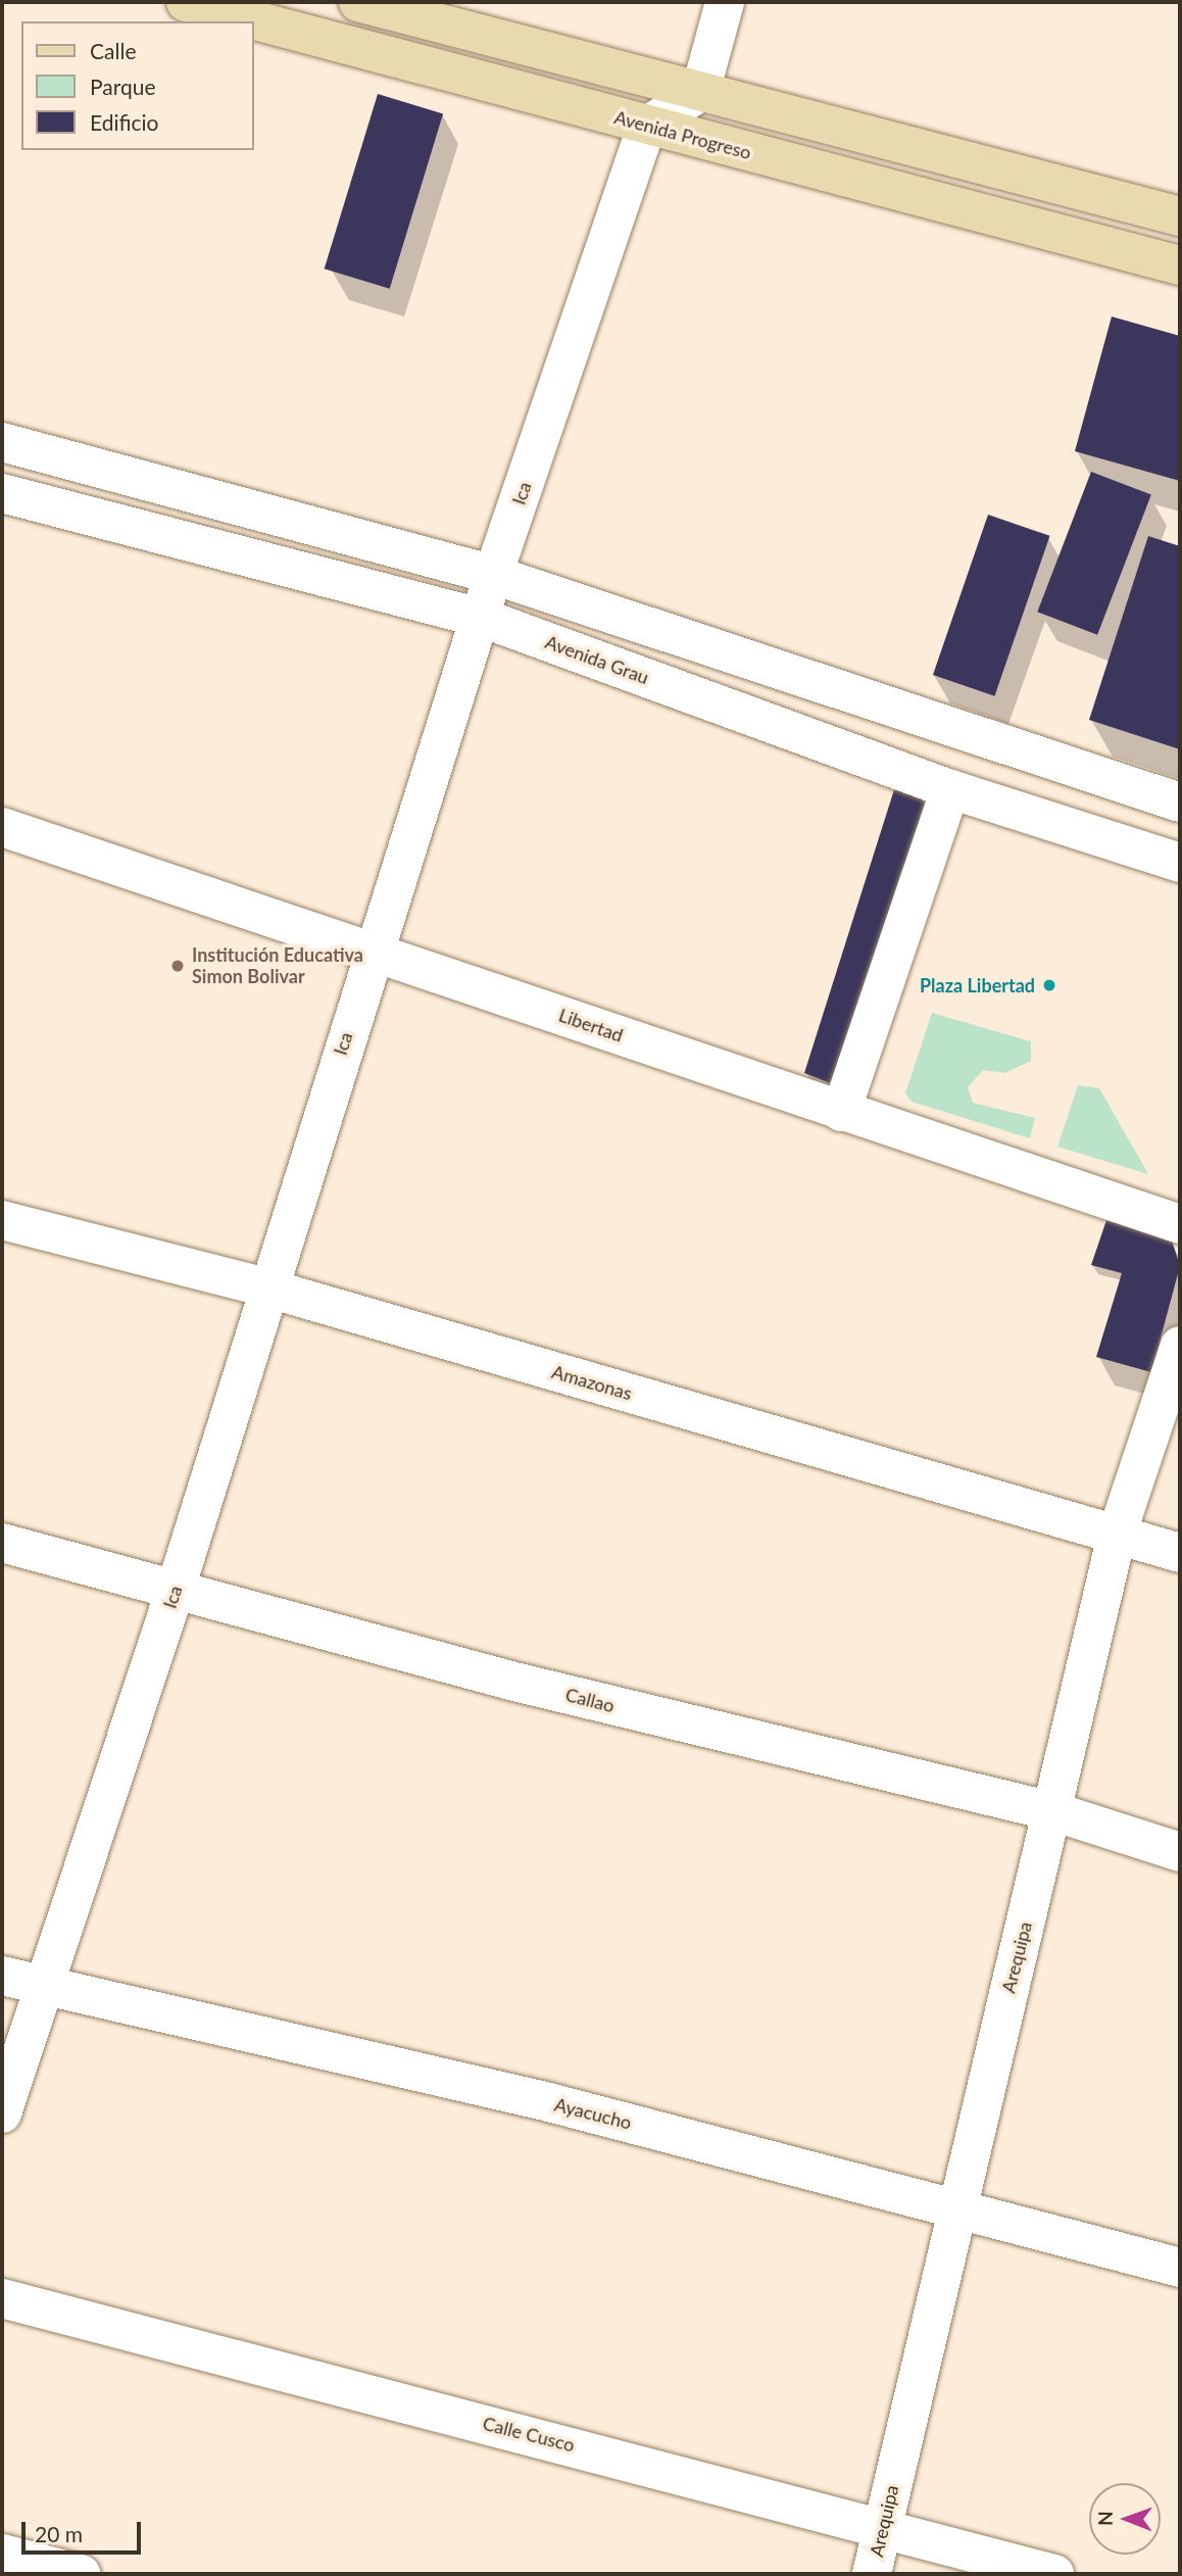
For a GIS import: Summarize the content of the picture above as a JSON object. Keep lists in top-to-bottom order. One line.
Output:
{"streets":{"main road":["Avenida Progreso"],"street":["Ica","Avenida Grau","Libertad","Amazonas","Callao","Arequipa","Ayacucho","Calle Cusco"]},"crossings":[["Avenida Progreso","Ica"],["Ica","Avenida Grau"],["Ica","Libertad"],["Ica","Amazonas"],["Ica","Callao"],["Ica","Ayacucho"],["Amazonas","Arequipa"],["Callao","Arequipa"],["Arequipa","Ayacucho"],["Arequipa","Calle Cusco"]],"places":["Institución Educativa Simon Bolivar","Plaza Libertad"],"legend":["Calle","Parque","Edificio"],"scale_bar":"20 m","north":"left"}
